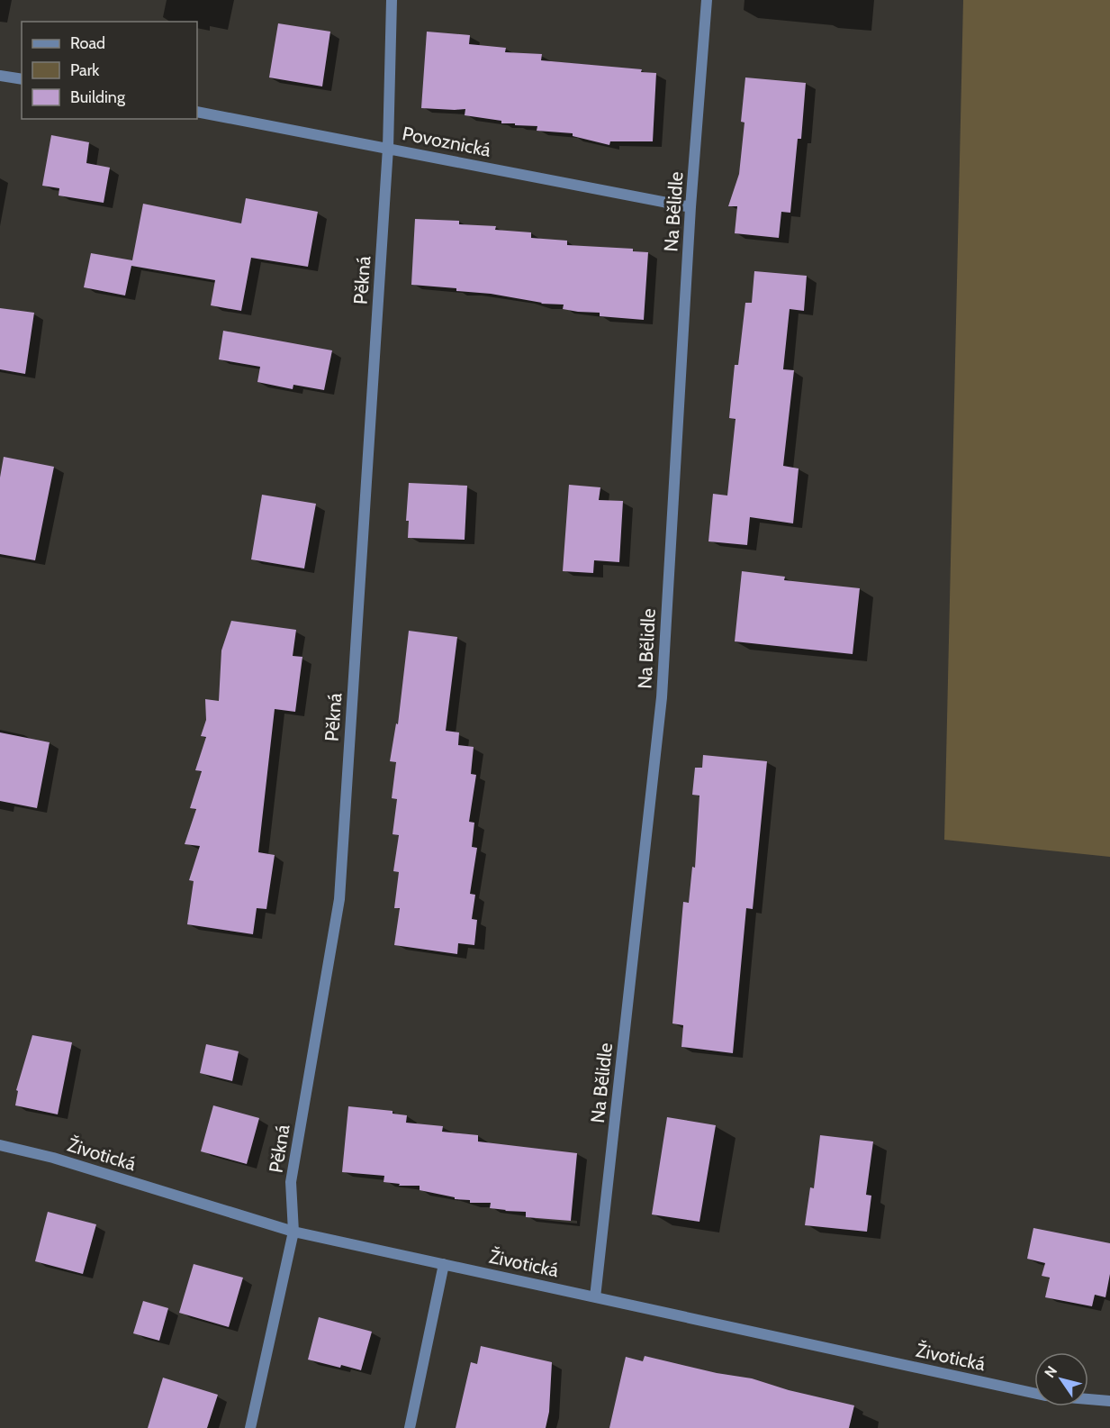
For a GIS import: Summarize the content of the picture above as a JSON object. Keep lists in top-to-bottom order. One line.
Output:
{"streets":{"street":["Povoznická","Na Bělidle","Pěkná","Životická"]},"crossings":[["Povoznická","Na Bělidle"],["Povoznická","Pěkná"],["Na Bělidle","Životická"],["Pěkná","Životická"]],"legend":["Road","Park","Building"],"north":"top left"}
